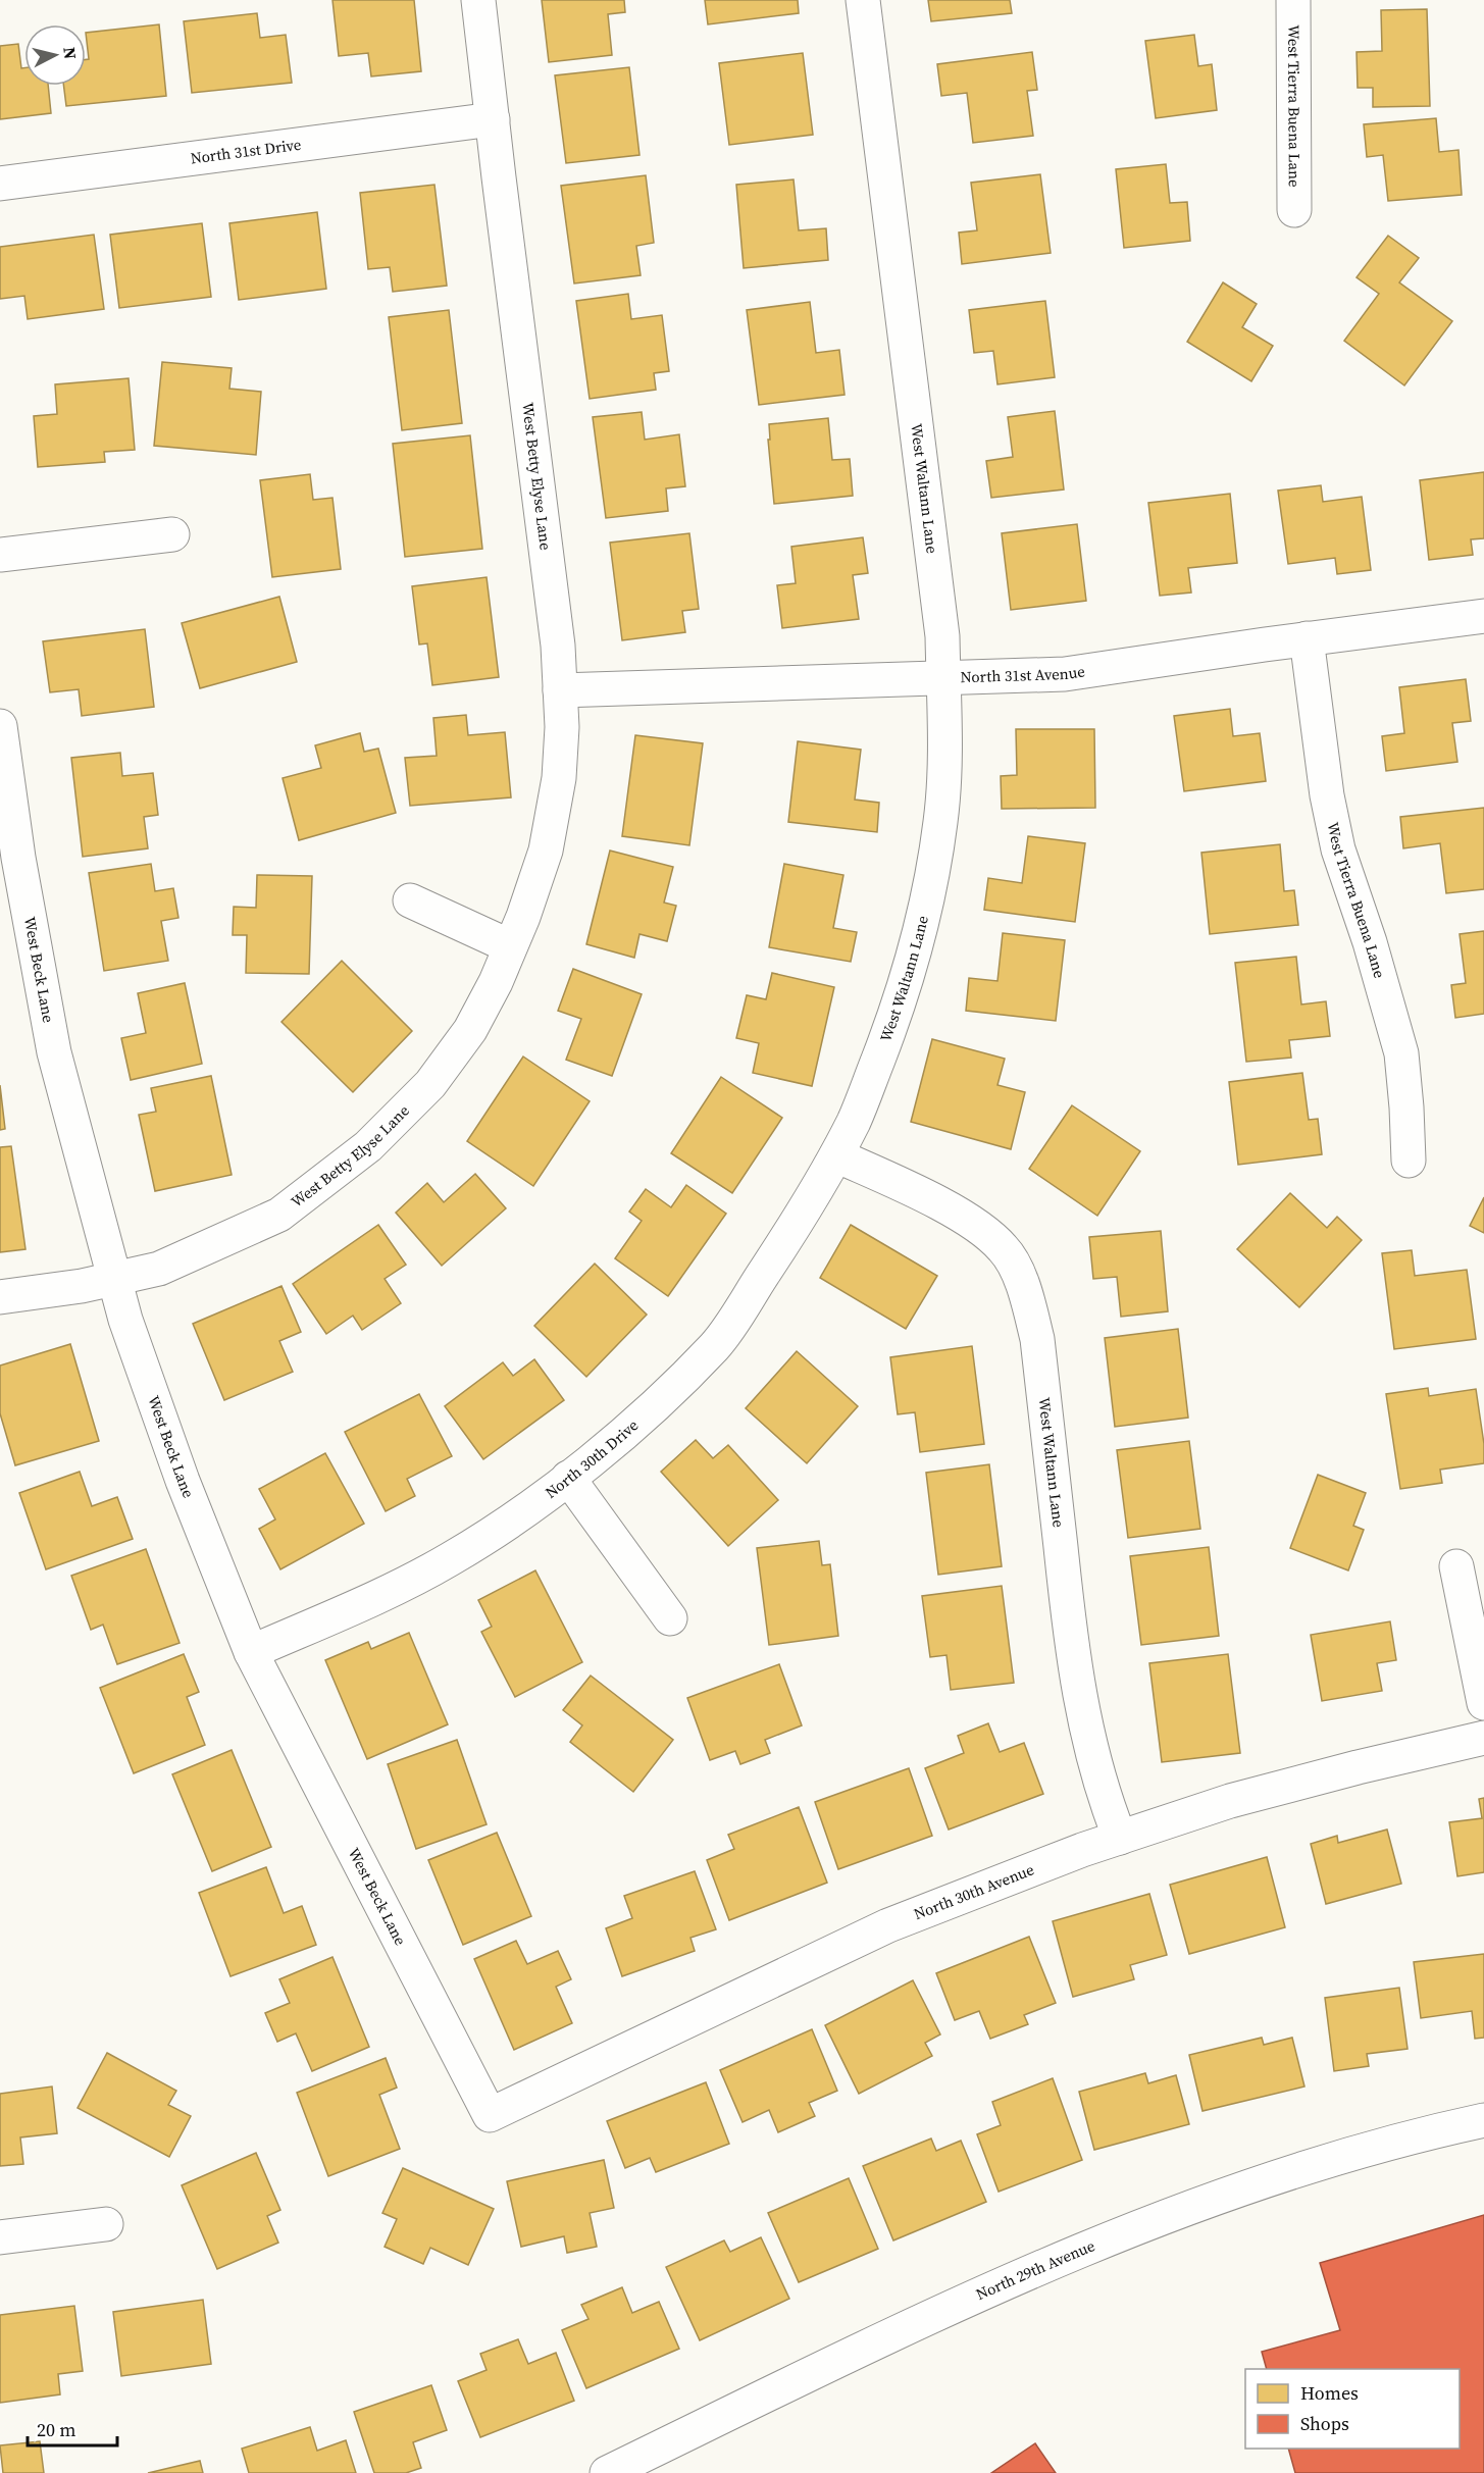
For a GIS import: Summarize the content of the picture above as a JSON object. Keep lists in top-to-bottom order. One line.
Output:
{"streets":{"street":["West Tierra Buena Lane","North 31st Drive","West Betty Elyse Lane","West Waltann Lane","North 31st Avenue","West Beck Lane","North 30th Drive","North 30th Avenue","North 29th Avenue"]},"crossings":[["West Tierra Buena Lane","North 31st Avenue"],["North 31st Drive","West Betty Elyse Lane"],["West Betty Elyse Lane","North 31st Avenue"],["West Betty Elyse Lane","West Beck Lane"],["West Waltann Lane","North 31st Avenue"],["West Waltann Lane","North 30th Drive"],["West Waltann Lane","North 30th Avenue"],["West Beck Lane","North 30th Drive"],["West Beck Lane","North 30th Avenue"]],"legend":["Homes","Shops"],"scale_bar":"20 m","north":"right"}
